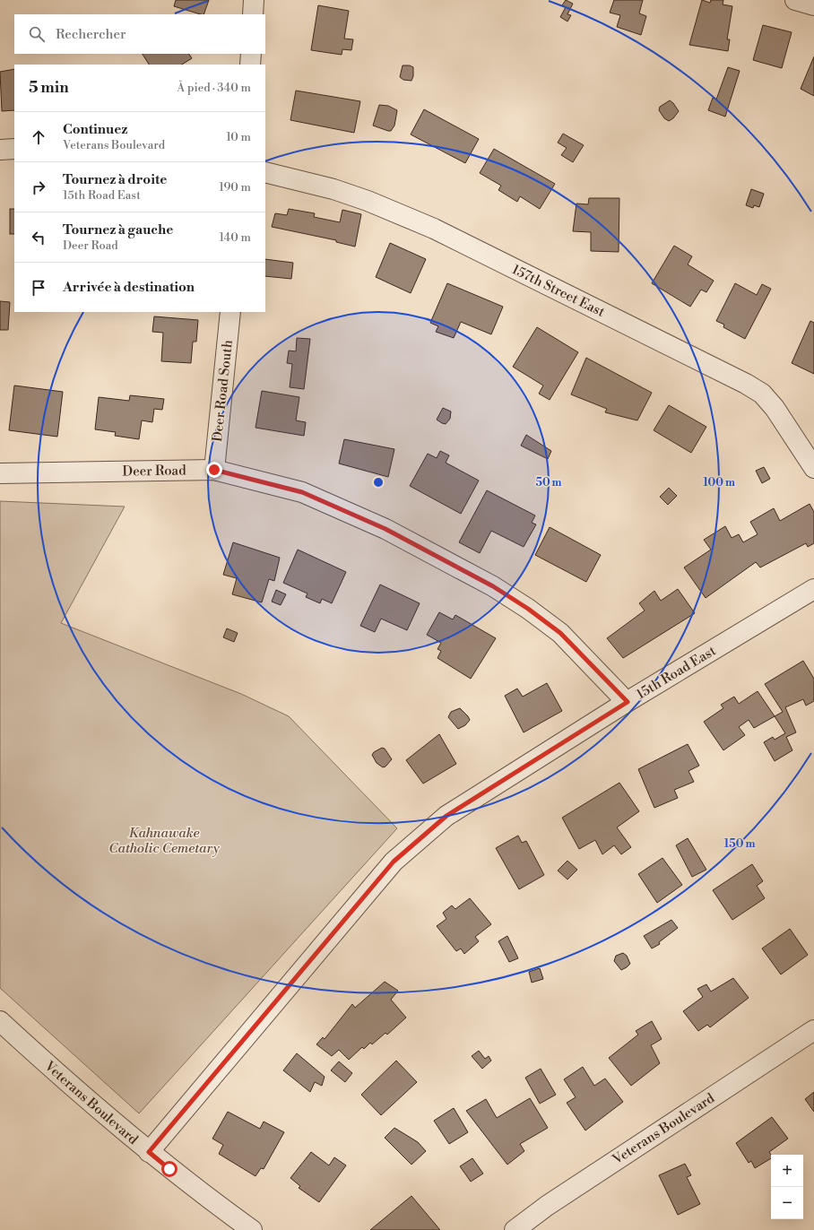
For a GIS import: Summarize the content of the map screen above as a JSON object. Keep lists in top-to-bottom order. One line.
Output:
{"streets":{"street":["157th Street East","Deer Road South","Deer Road","15th Road East","Veterans Boulevard"]},"crossings":[["Deer Road South","Deer Road"],["Deer Road","15th Road East"],["15th Road East","Veterans Boulevard"]],"parks":["Kahnawake Catholic Cemetary"],"page":{"search":"Rechercher","heading":["5 min","À pied · 340 m"],"list":[["Continuez","Veterans Boulevard","10 m"],["Tournez à droite","15th Road East","190 m"],["Tournez à gauche","Deer Road","140 m"],"Arrivée à destination"],"map_buttons":["+","−"]},"rings":["50 m","100 m","150 m"]}
